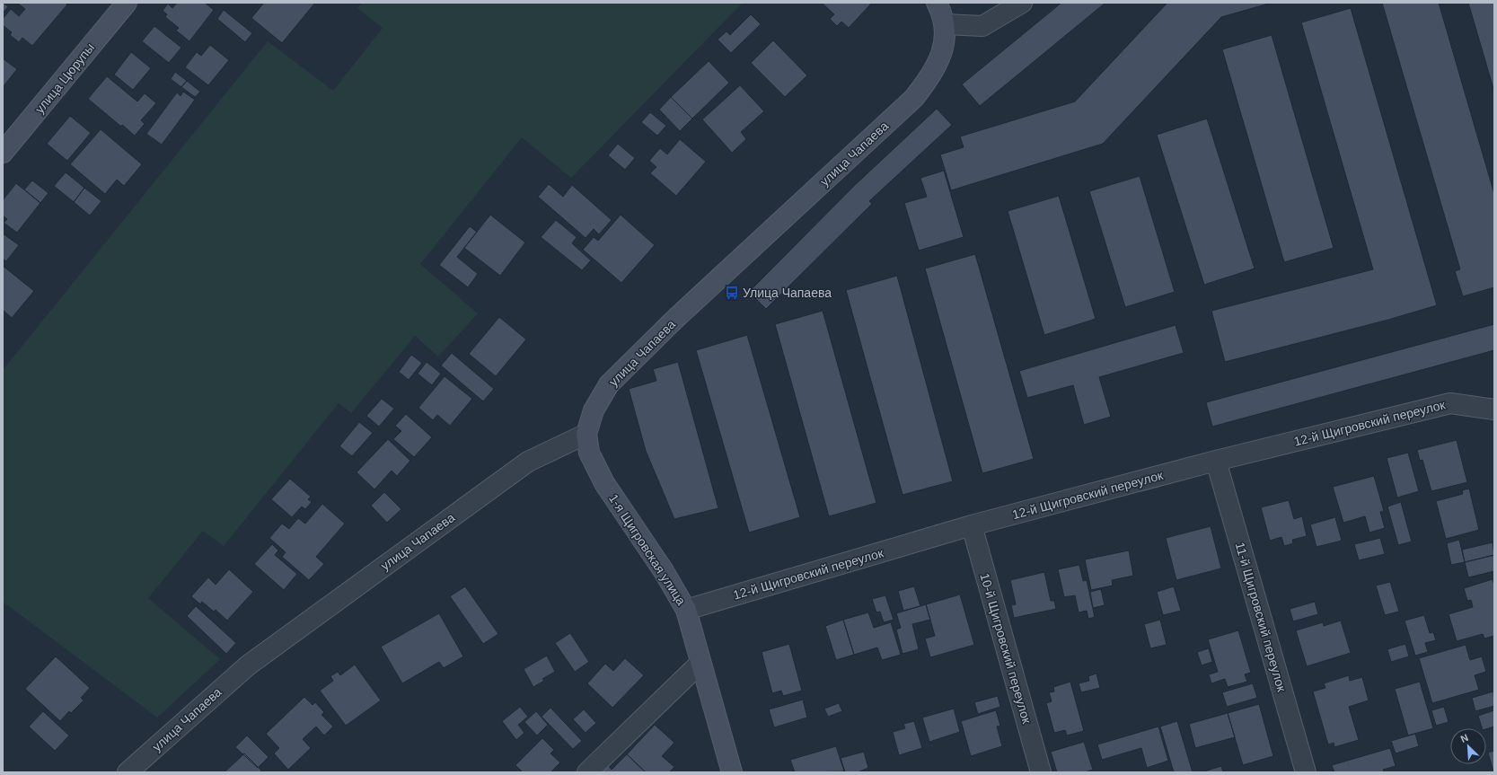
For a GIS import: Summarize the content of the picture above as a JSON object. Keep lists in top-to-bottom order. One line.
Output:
{"streets":{"street":["улица Цюрупы","улица Чапаева","12-й Щигровский переулок","1-я Щигровская улица","11-й Щигровский переулок","10-й Щигровский переулок"]},"crossings":[["улица Чапаева","1-я Щигровская улица"],["12-й Щигровский переулок","1-я Щигровская улица"],["12-й Щигровский переулок","11-й Щигровский переулок"],["12-й Щигровский переулок","10-й Щигровский переулок"]],"places":{"bus stop":["Улица Чапаева"]},"north":"top left"}
